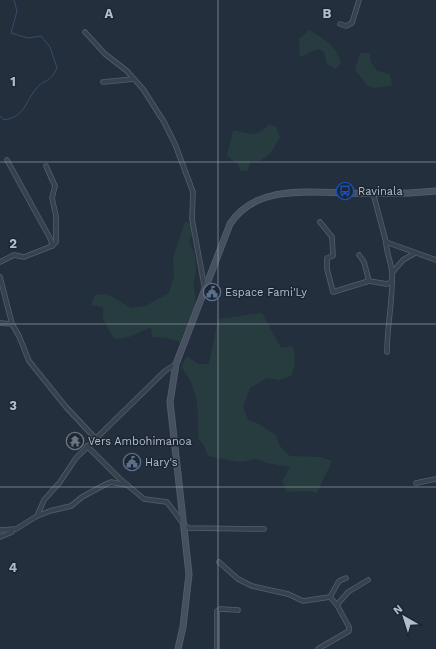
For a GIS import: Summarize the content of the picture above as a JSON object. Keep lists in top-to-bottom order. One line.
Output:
{"places":{"bus stop":["Ravinala"],"public building":["Espace Fami'Ly","Hary's"],"temple":["Vers Ambohimanoa"]},"north":"top left","grid":{"columns":["A","B"],"rows":["1","2","3","4"]}}
